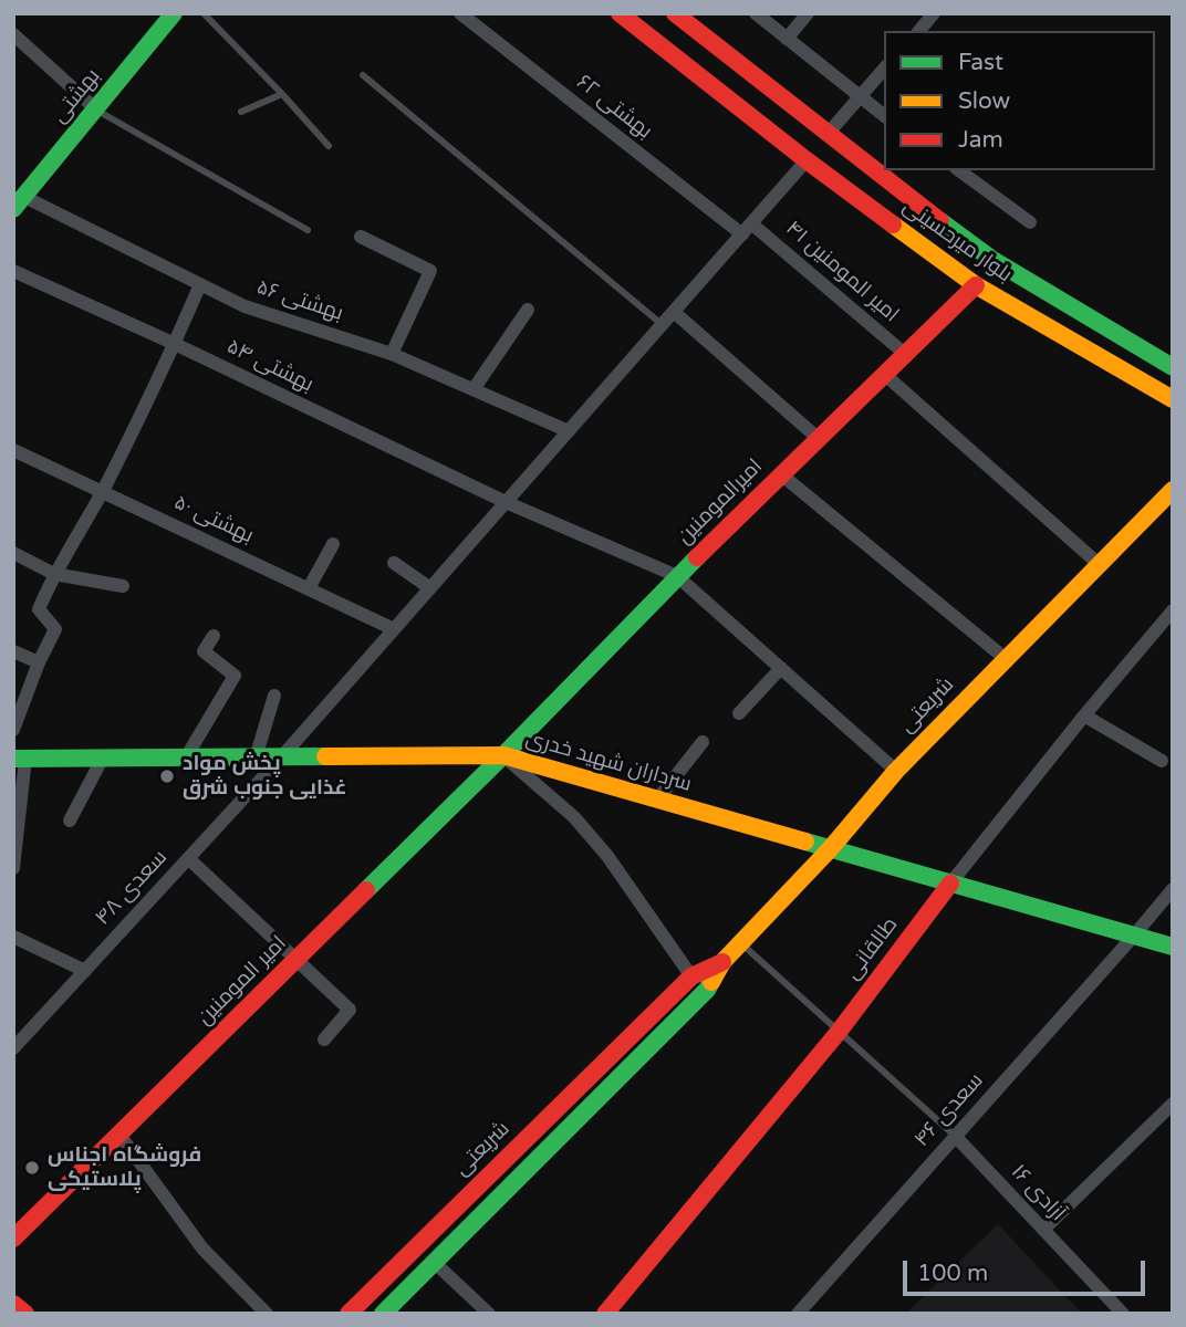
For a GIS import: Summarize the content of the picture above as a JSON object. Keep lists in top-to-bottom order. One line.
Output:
{"streets":{"main road":["بهشتی","بلوار میرحسینی","امیرالمومنین","شریعتی","سرداران شهید خدری","طالقانی","امیر المومنین"],"street":["بهشتی ۶۲","امیر المومنین ۴۱","بهشتی ۵۶","بهشتی ۵۴","بهشتی ۵۰","سعدی ۴۸","سعدی ۴۶","آزادی ۱۶"]},"crossings":[["بهشتی","بهشتی ۵۶"],["بهشتی ۶۲","امیر المومنین ۴۱"],["بهشتی ۶۲","سعدی ۴۸"],["بلوار میرحسینی","امیرالمومنین"],["بلوار میرحسینی","سعدی ۴۸"],["امیر المومنین ۴۱","امیرالمومنین"],["امیر المومنین ۴۱","سعدی ۴۸"],["بهشتی ۵۶","سعدی ۴۸"],["بهشتی ۵۴","امیرالمومنین"],["بهشتی ۵۴","شریعتی"],["بهشتی ۵۴","سعدی ۴۸"],["امیرالمومنین","سرداران شهید خدری"],["امیرالمومنین","امیر المومنین"],["بهشتی ۵۰","سعدی ۴۸"],["شریعتی","سرداران شهید خدری"],["سرداران شهید خدری","سعدی ۴۸"],["سرداران شهید خدری","طالقانی"],["سرداران شهید خدری","امیر المومنین"],["سرداران شهید خدری","سعدی ۴۶"],["سعدی ۴۶","آزادی ۱۶"]],"places":["پخش مواد غذایی جنوب شرق","فروشگاه اجناس پلاستیکی"],"legend":["Fast","Slow","Jam"],"scale_bar":"100 m"}
